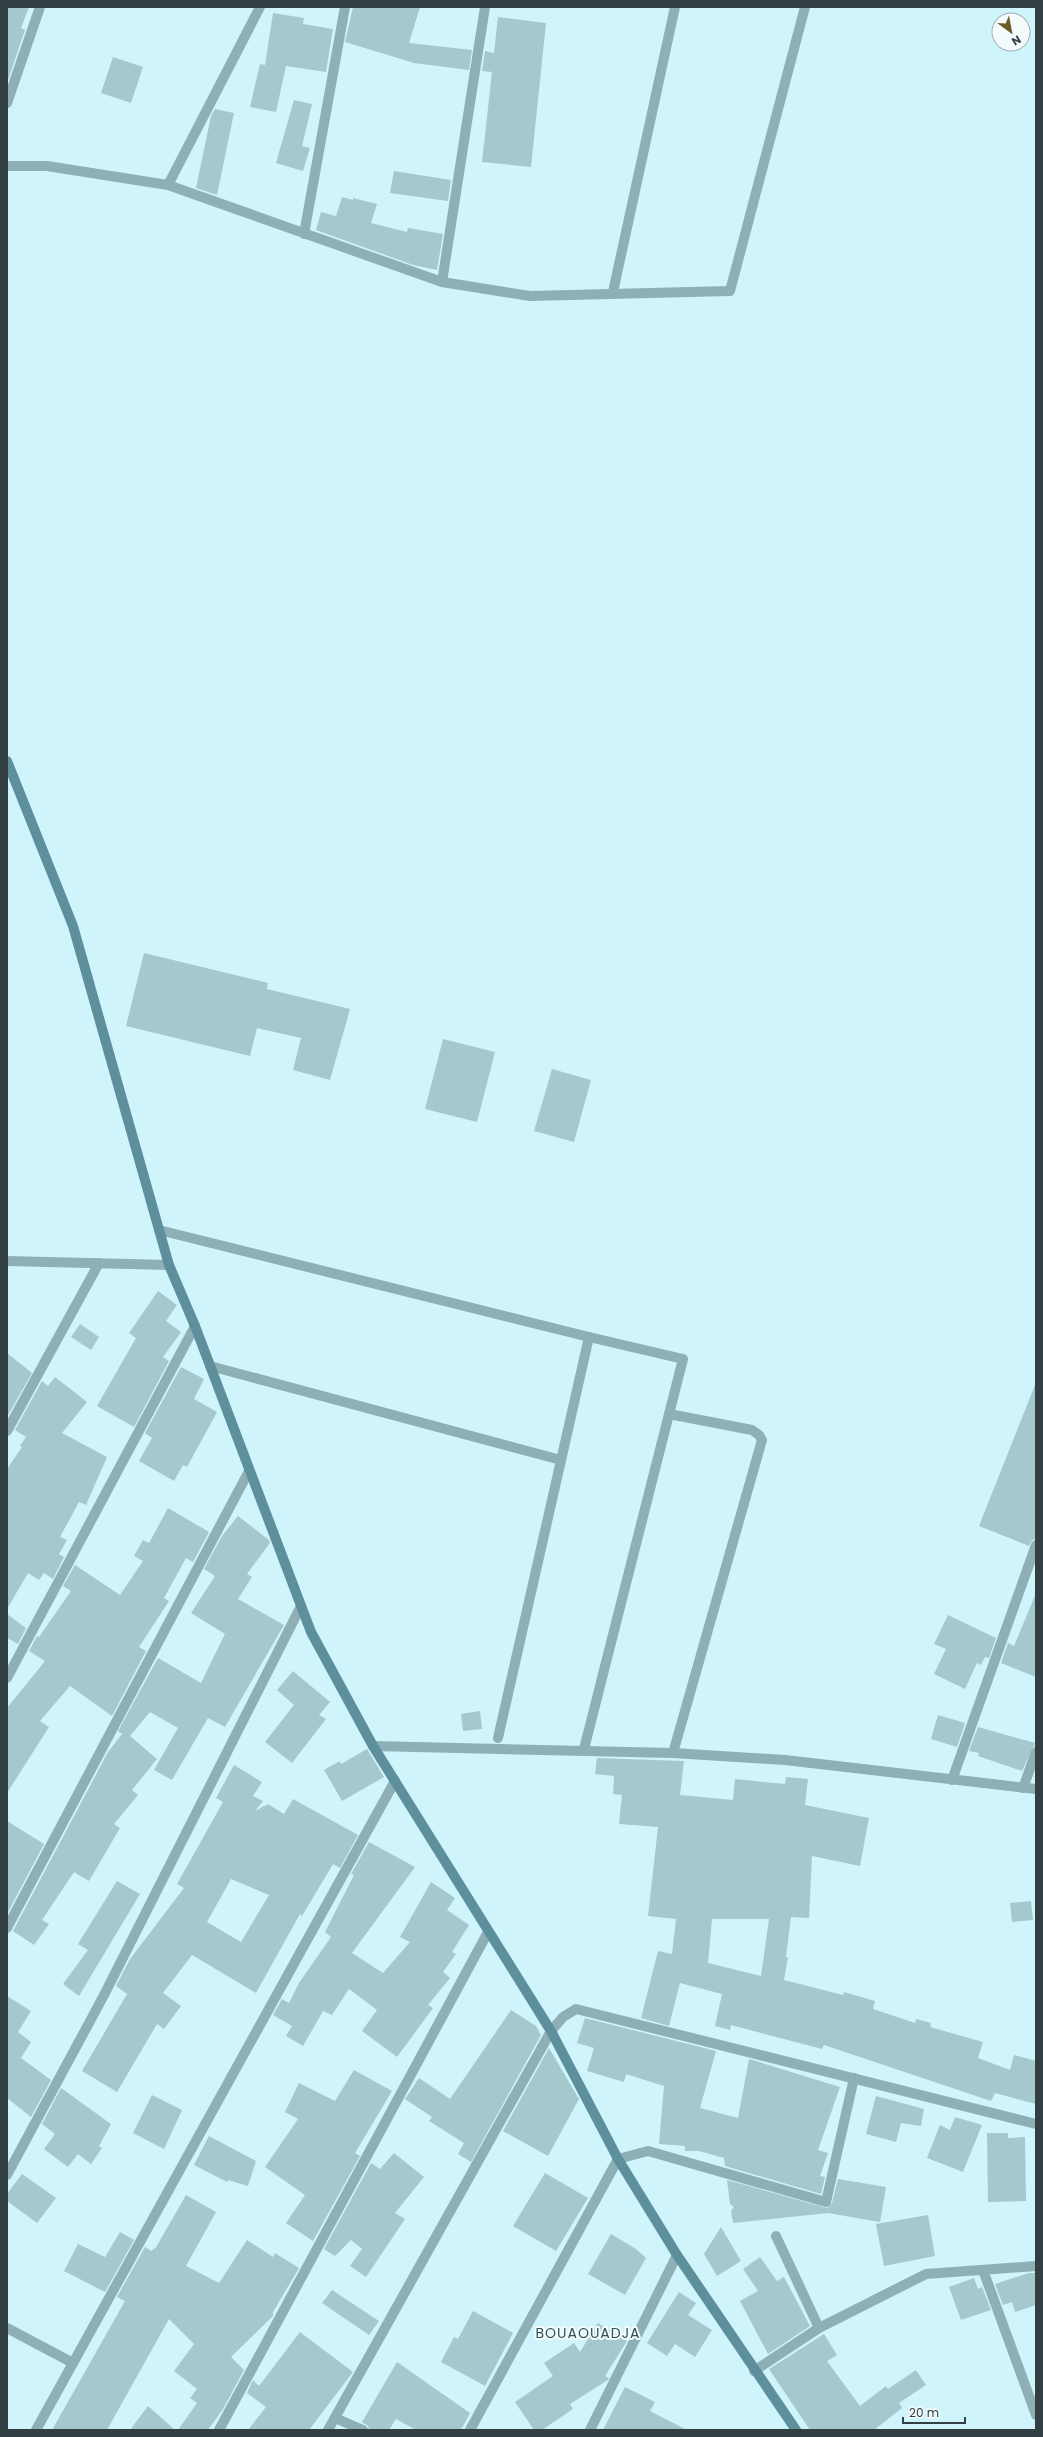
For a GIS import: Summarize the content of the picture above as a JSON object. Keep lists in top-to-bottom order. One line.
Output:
{"districts":["BOUAOUADJA"],"scale_bar":"20 m","north":"bottom right"}
